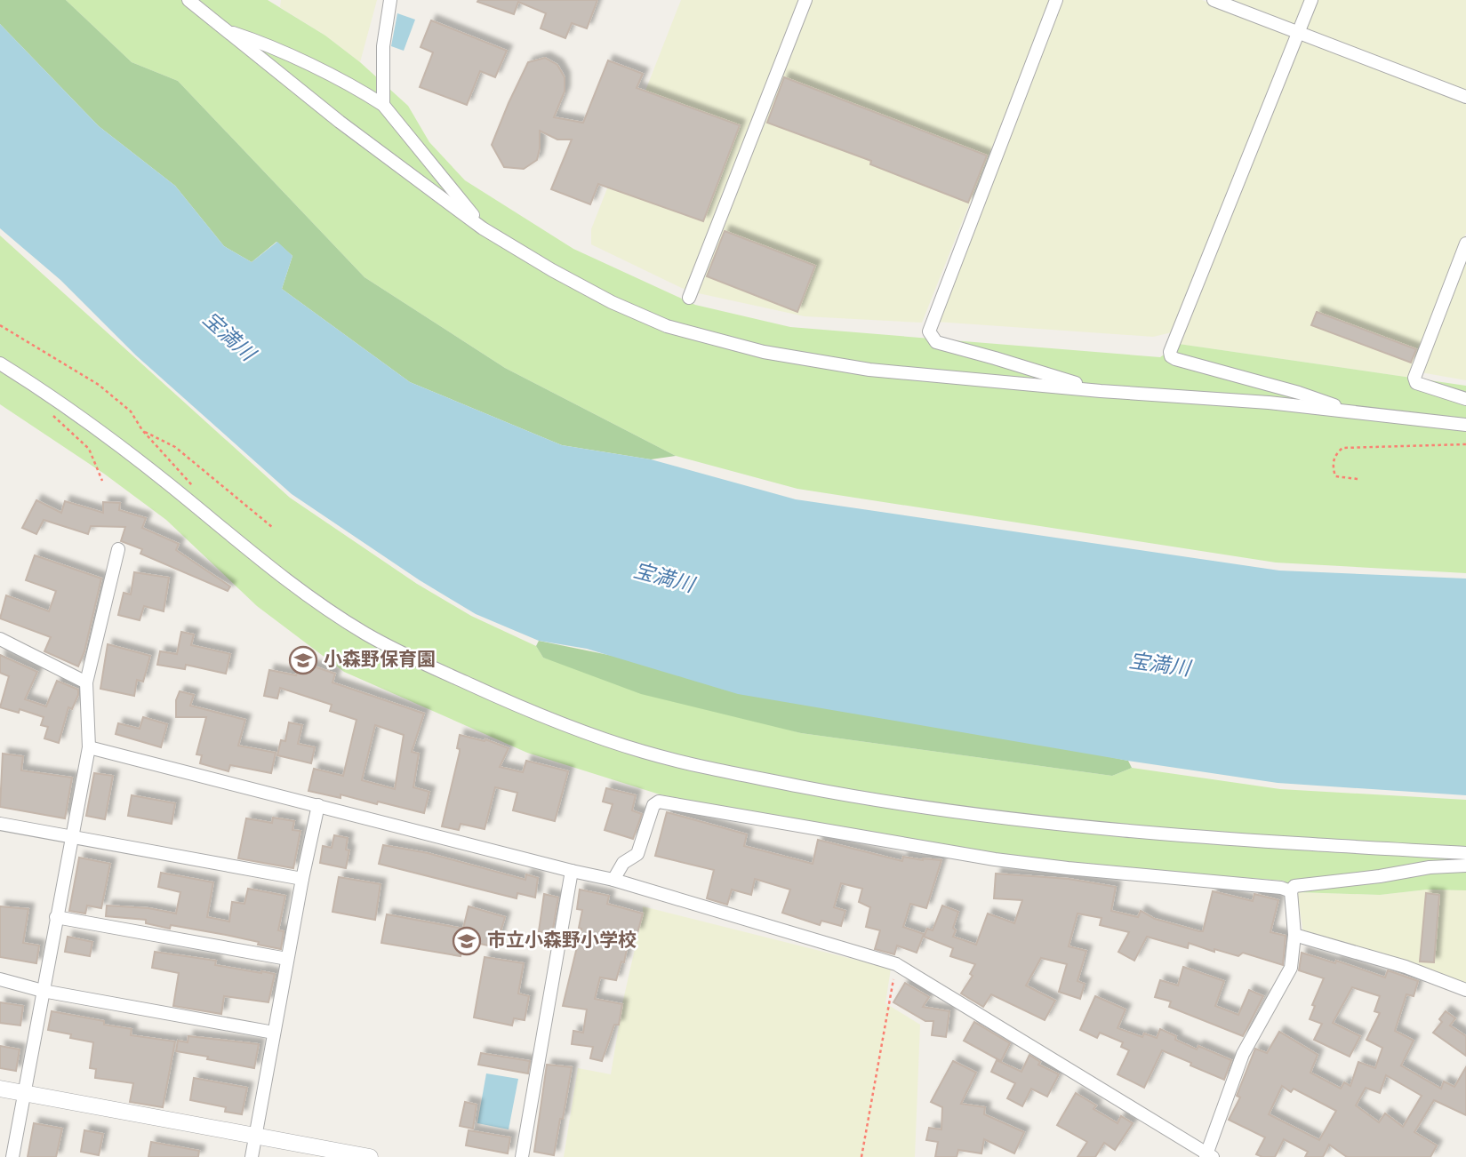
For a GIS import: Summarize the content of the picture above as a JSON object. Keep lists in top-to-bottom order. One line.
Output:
{"water":["宝満川"],"places":{"school or university":["小森野保育園","市立小森野小学校"]}}
